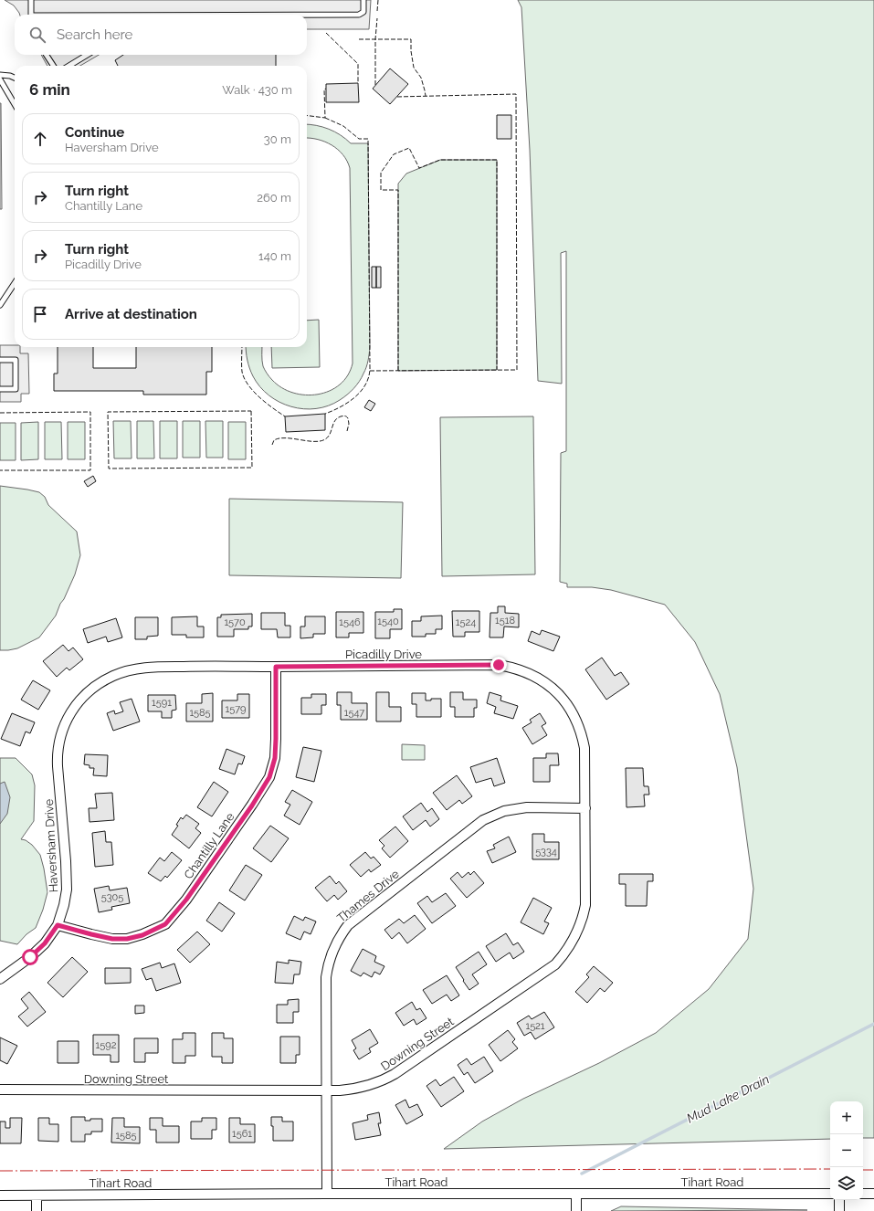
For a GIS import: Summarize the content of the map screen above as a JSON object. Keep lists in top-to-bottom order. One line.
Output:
{"streets":{"street":["Picadilly Drive","Haversham Drive","Chantilly Lane","Thames Drive","Downing Street","Tihart Road"]},"crossings":[["Picadilly Drive","Haversham Drive"],["Picadilly Drive","Chantilly Lane"],["Picadilly Drive","Thames Drive"],["Picadilly Drive","Downing Street"],["Haversham Drive","Chantilly Lane"],["Thames Drive","Downing Street"],["Thames Drive","Tihart Road"]],"water":["Mud Lake Drain"],"house_numbers":["1518","1540","1570","1546","1524","1591","1579","1585","1547","5334","5305","1521","1592","1561","1585"],"page":{"search":"Search here","heading":["6 min","Walk · 430 m"],"list":[["Continue","Haversham Drive","30 m"],["Turn right","Chantilly Lane","260 m"],["Turn right","Picadilly Drive","140 m"],"Arrive at destination"],"map_buttons":["+","−"]}}
